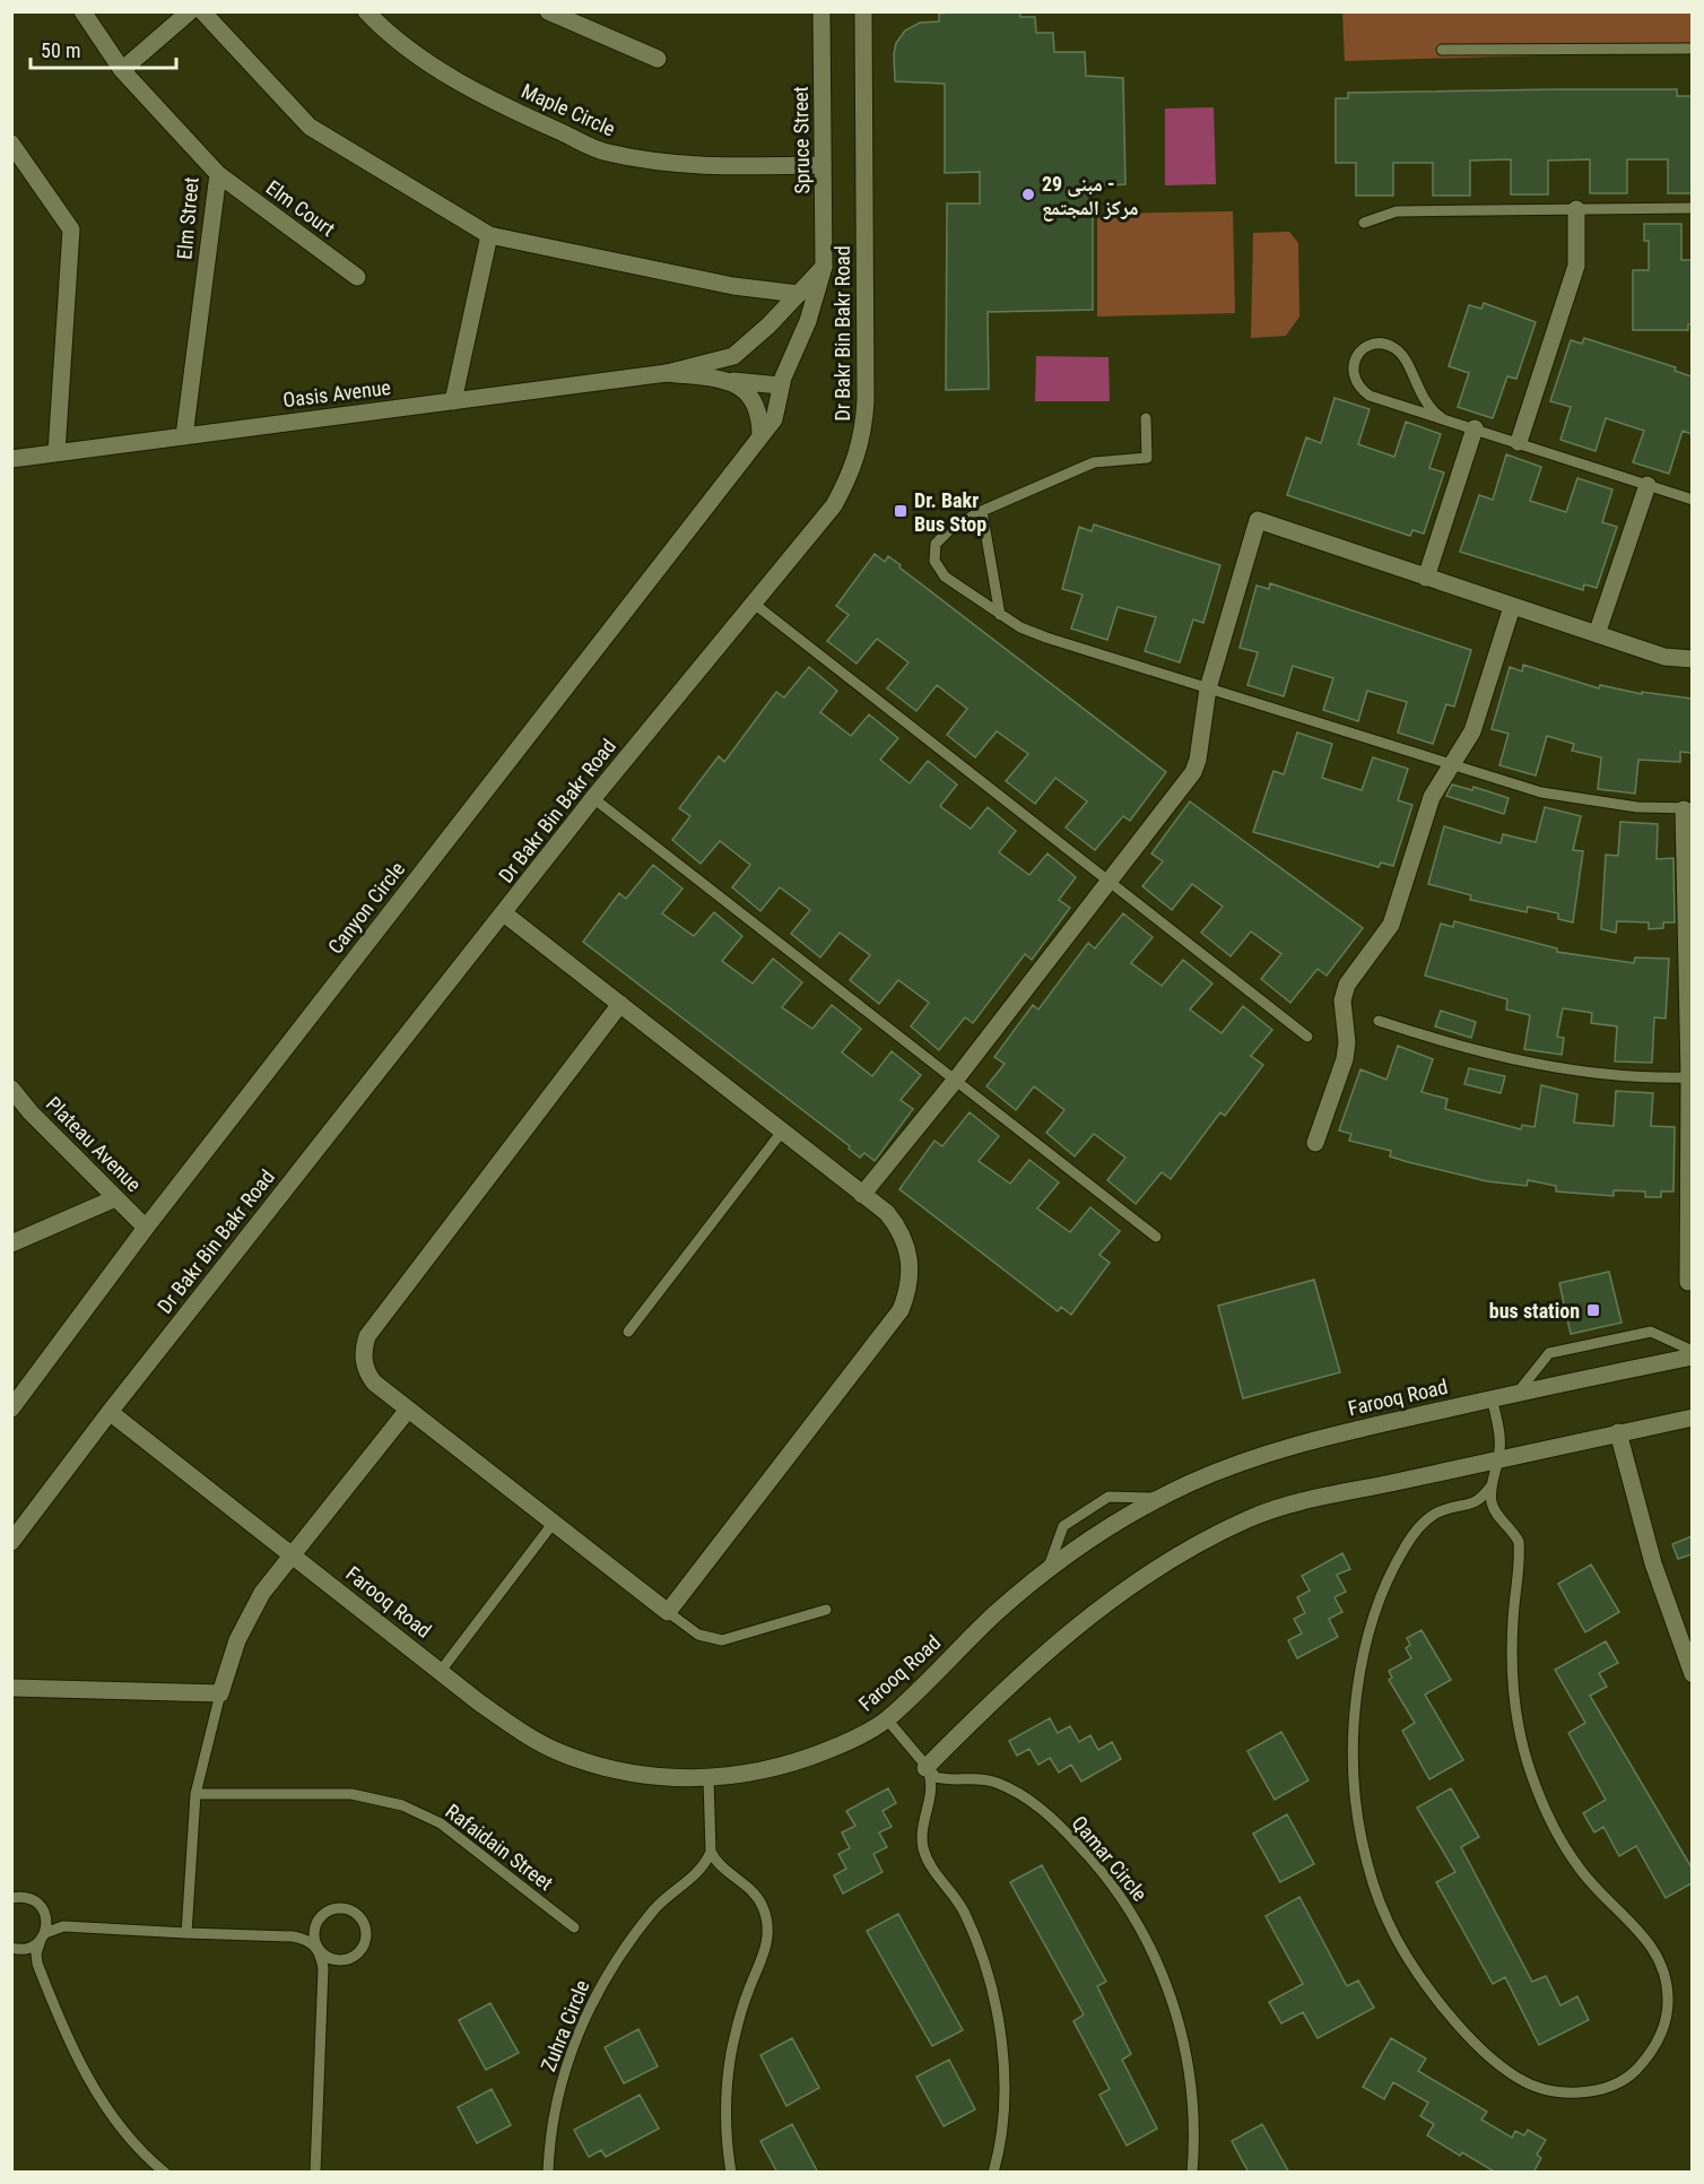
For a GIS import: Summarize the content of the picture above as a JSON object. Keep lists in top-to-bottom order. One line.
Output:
{"streets":{"street":["Maple Circle","Spruce Street","Elm Court","Elm Street","Dr Bakr Bin Bakr Road","Oasis Avenue","Canyon Circle","Plateau Avenue","Farooq Road"],"lane":["Rafaidain Street","Qamar Circle","Zuhra Circle"]},"crossings":[["Maple Circle","Spruce Street"],["Spruce Street","Oasis Avenue"],["Spruce Street","Canyon Circle"],["Elm Court","Elm Street"],["Elm Street","Oasis Avenue"],["Dr Bakr Bin Bakr Road","Farooq Road"],["Oasis Avenue","Canyon Circle"],["Canyon Circle","Plateau Avenue"]],"places":{"other":["مبنى 29 - مركز المجتمع"],"transit":["Dr. Bakr Bus Stop","bus station"]},"scale_bar":"50 m"}
